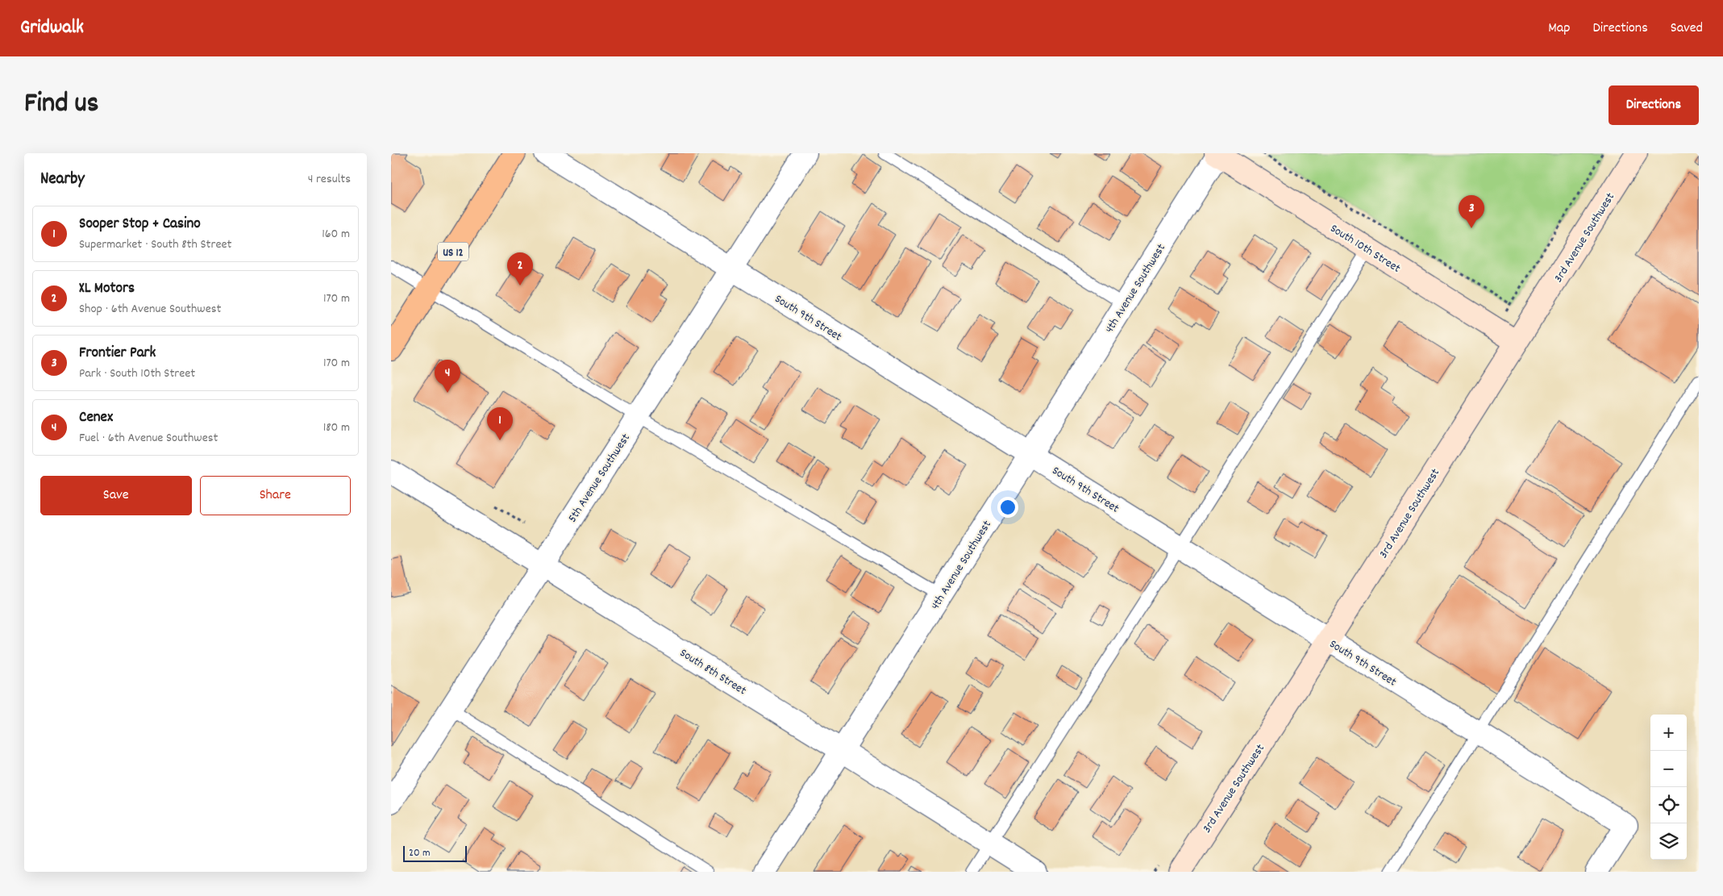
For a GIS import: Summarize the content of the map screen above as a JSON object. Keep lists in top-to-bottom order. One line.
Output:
{"streets":{"highway":["US 12"],"street":["3rd Avenue Southwest","South 10th Street","4th Avenue Southwest","South 9th Street","5th Avenue Southwest","South 8th Street"]},"crossings":[["3rd Avenue Southwest","South 10th Street"],["3rd Avenue Southwest","South 9th Street"],["South 10th Street","4th Avenue Southwest"],["4th Avenue Southwest","South 9th Street"],["4th Avenue Southwest","South 8th Street"],["South 9th Street","5th Avenue Southwest"],["5th Avenue Southwest","South 8th Street"]],"scale_bar":"20 m","page":{"header":"Gridwalk","nav":["Map","Directions","Saved"],"title":"Find us","buttons":["Directions",["Save","Share"]],"heading":["Nearby","4 results"],"pins":["3","2","4","1"],"list":[{"mark":"1","name":"Sooper Stop + Casino","note":"Supermarket · South 8th Street","value":"160 m"},{"mark":"2","name":"XL Motors","note":"Shop · 6th Avenue Southwest","value":"170 m"},{"mark":"3","name":"Frontier Park","note":"Park · South 10th Street","value":"170 m"},{"mark":"4","name":"Cenex","note":"Fuel · 6th Avenue Southwest","value":"180 m"}],"map_buttons":["+","−"],"scale":"20 m"}}
